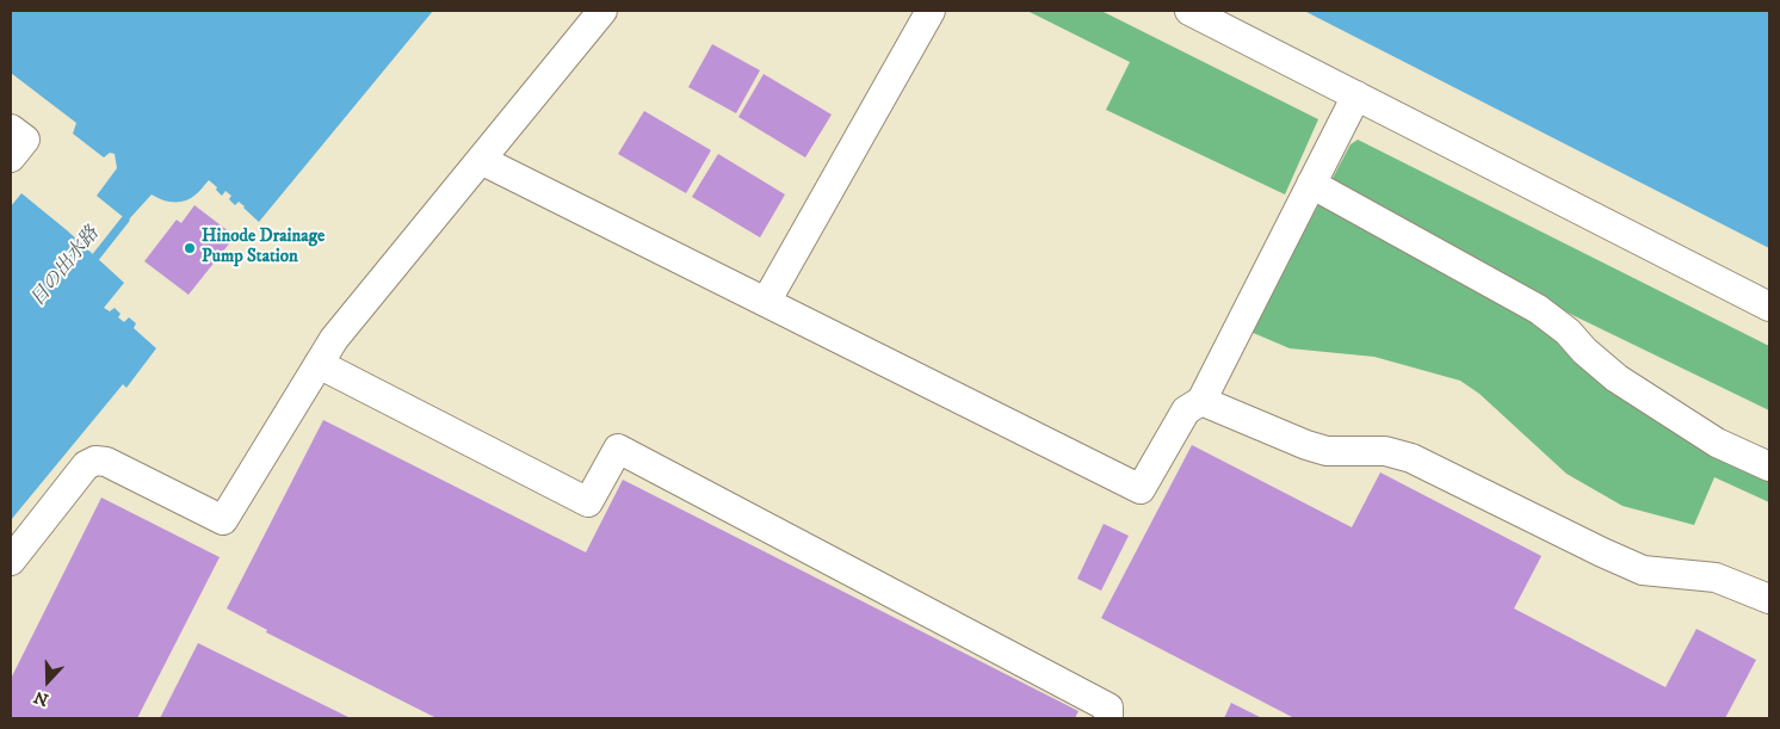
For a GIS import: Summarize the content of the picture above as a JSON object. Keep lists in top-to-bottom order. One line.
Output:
{"water":["日の出水路"],"places":["Hinode Drainage Pump Station"],"north":"bottom"}
